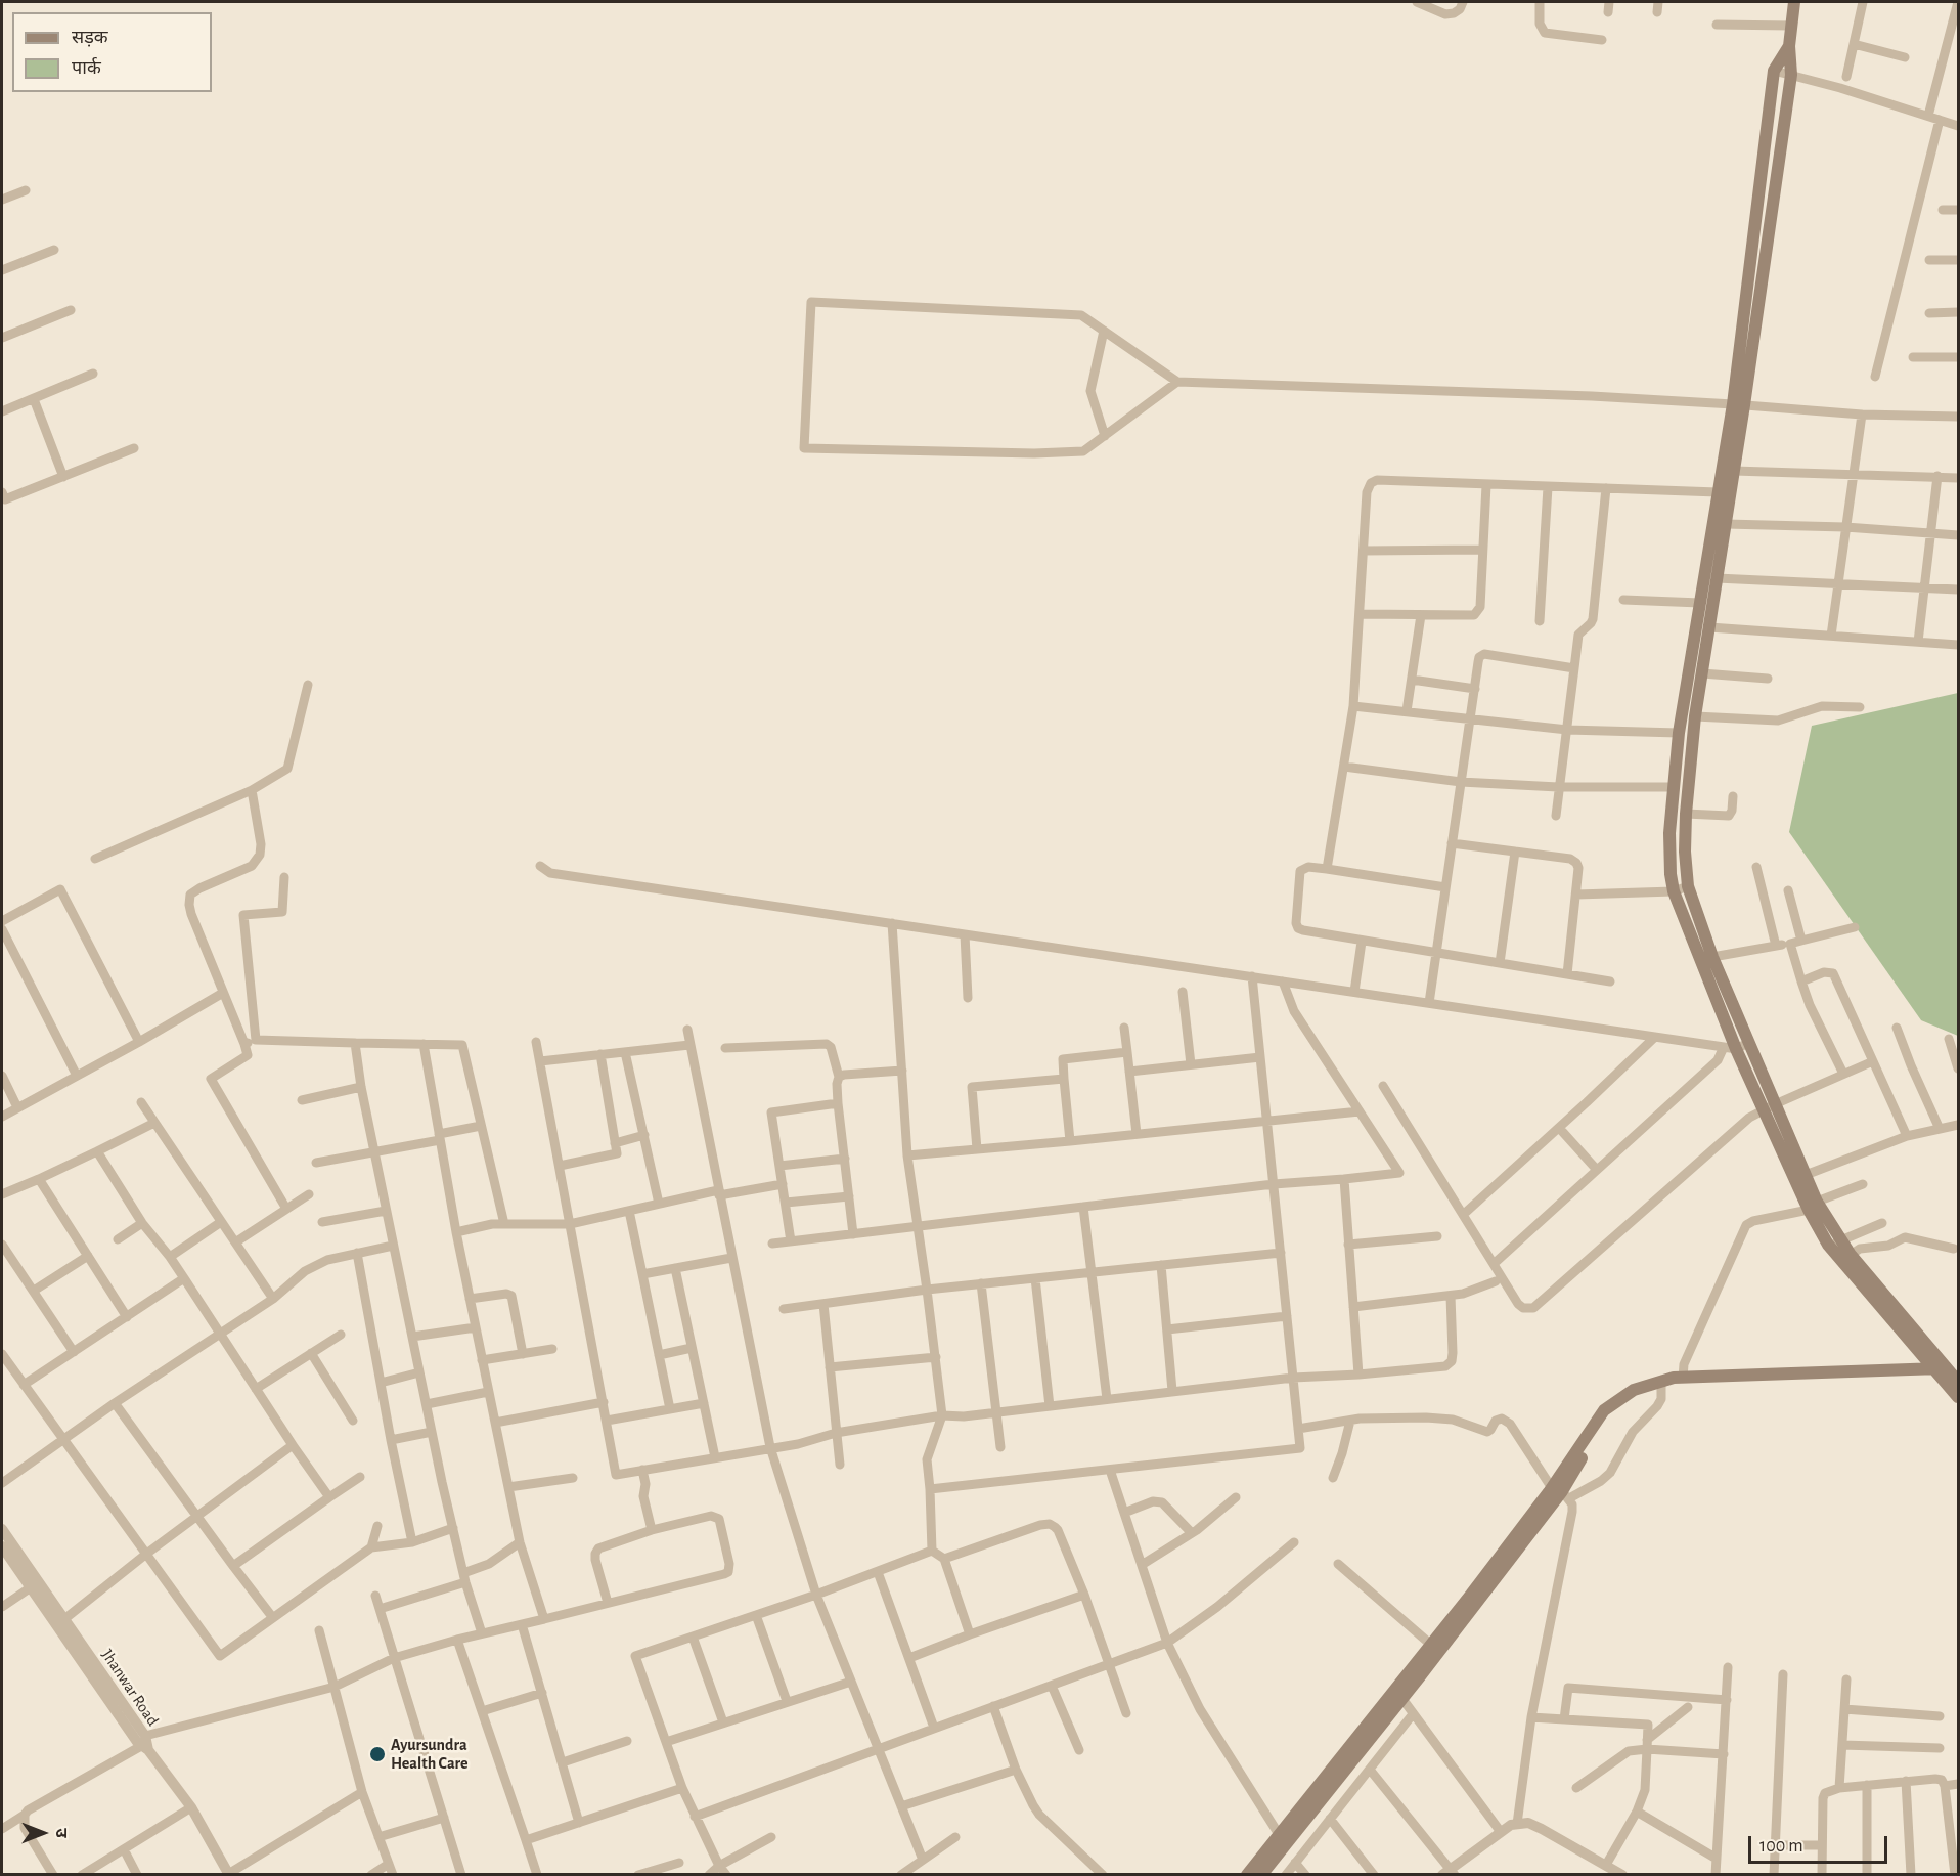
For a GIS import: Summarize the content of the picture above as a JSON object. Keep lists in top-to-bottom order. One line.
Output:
{"streets":{"street":["Jhanwar Road"]},"places":["Ayursundra Health Care"],"legend":["सड़क","पार्क"],"scale_bar":"100 m","north":"right"}
